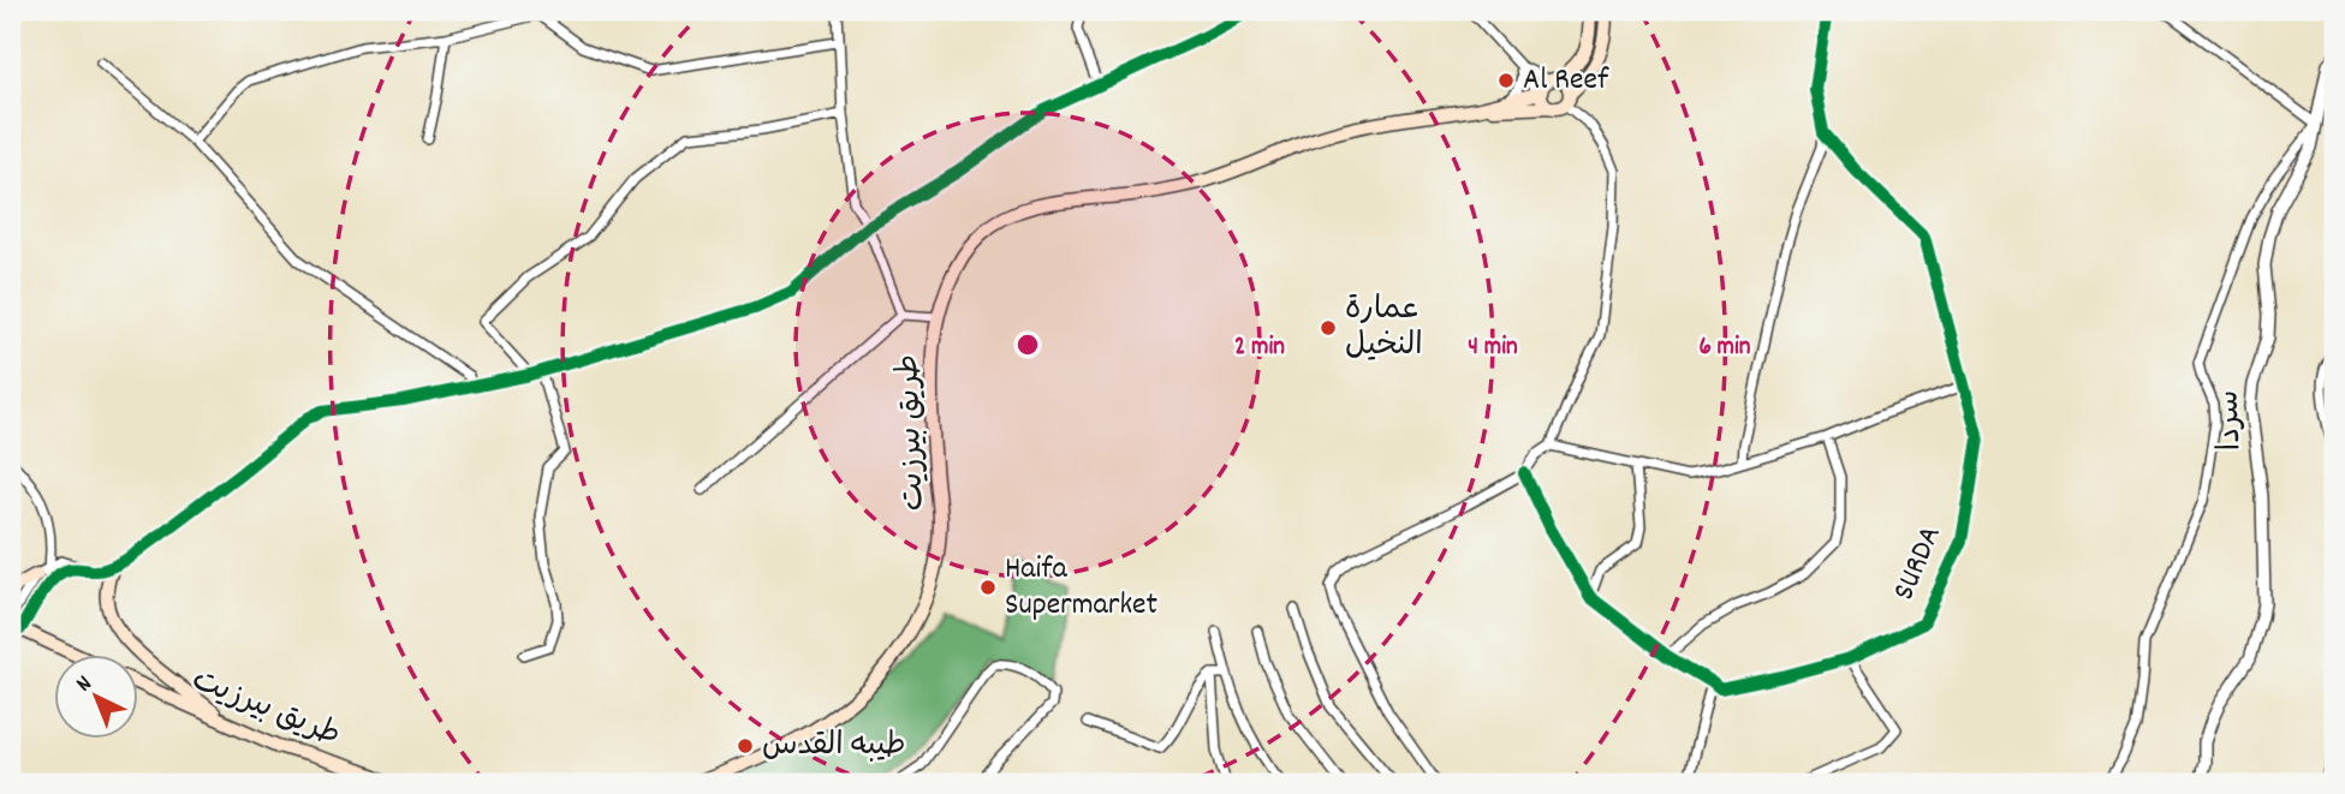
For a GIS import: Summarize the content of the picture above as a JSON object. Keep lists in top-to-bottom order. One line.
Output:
{"streets":{"main road":["طريق بيرزيت"],"street":["سردا","SURDA"]},"places":["Al Reef","عمارة النخيل","Haifa Supermarket","طيبه القدس"],"north":"top left","rings":["2 min","4 min","6 min"]}
